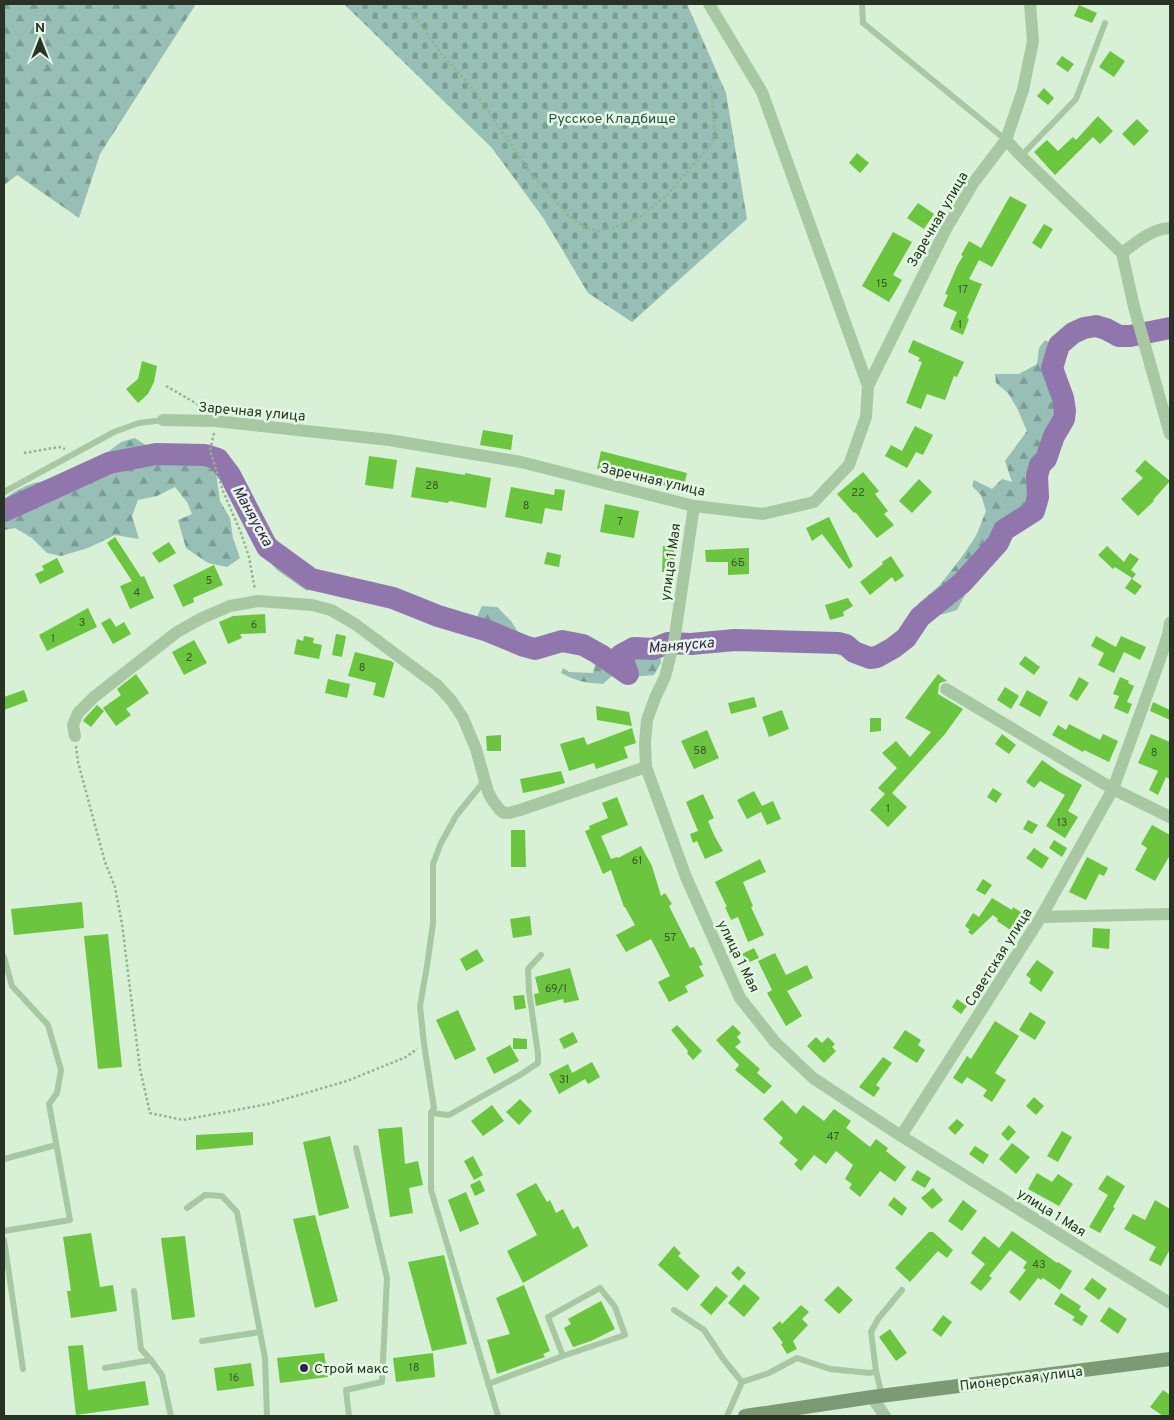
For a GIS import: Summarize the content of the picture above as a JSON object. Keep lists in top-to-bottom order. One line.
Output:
{"streets":{"main road":["Пионерская улица"],"street":["Заречная улица","улица 1 Мая","Советская улица"]},"crossings":[["Заречная улица","улица 1 Мая"],["улица 1 Мая","Советская улица"]],"water":["Маняуска"],"parks":["Русское Кладбище"],"places":["Строй макс"],"house_numbers":["15","17","1","28","22","8","7","6Б","5","4","3","6","1","2","8","58","8","1","13","61","57","69/1","31","47","43","18","16"],"north":"top"}
